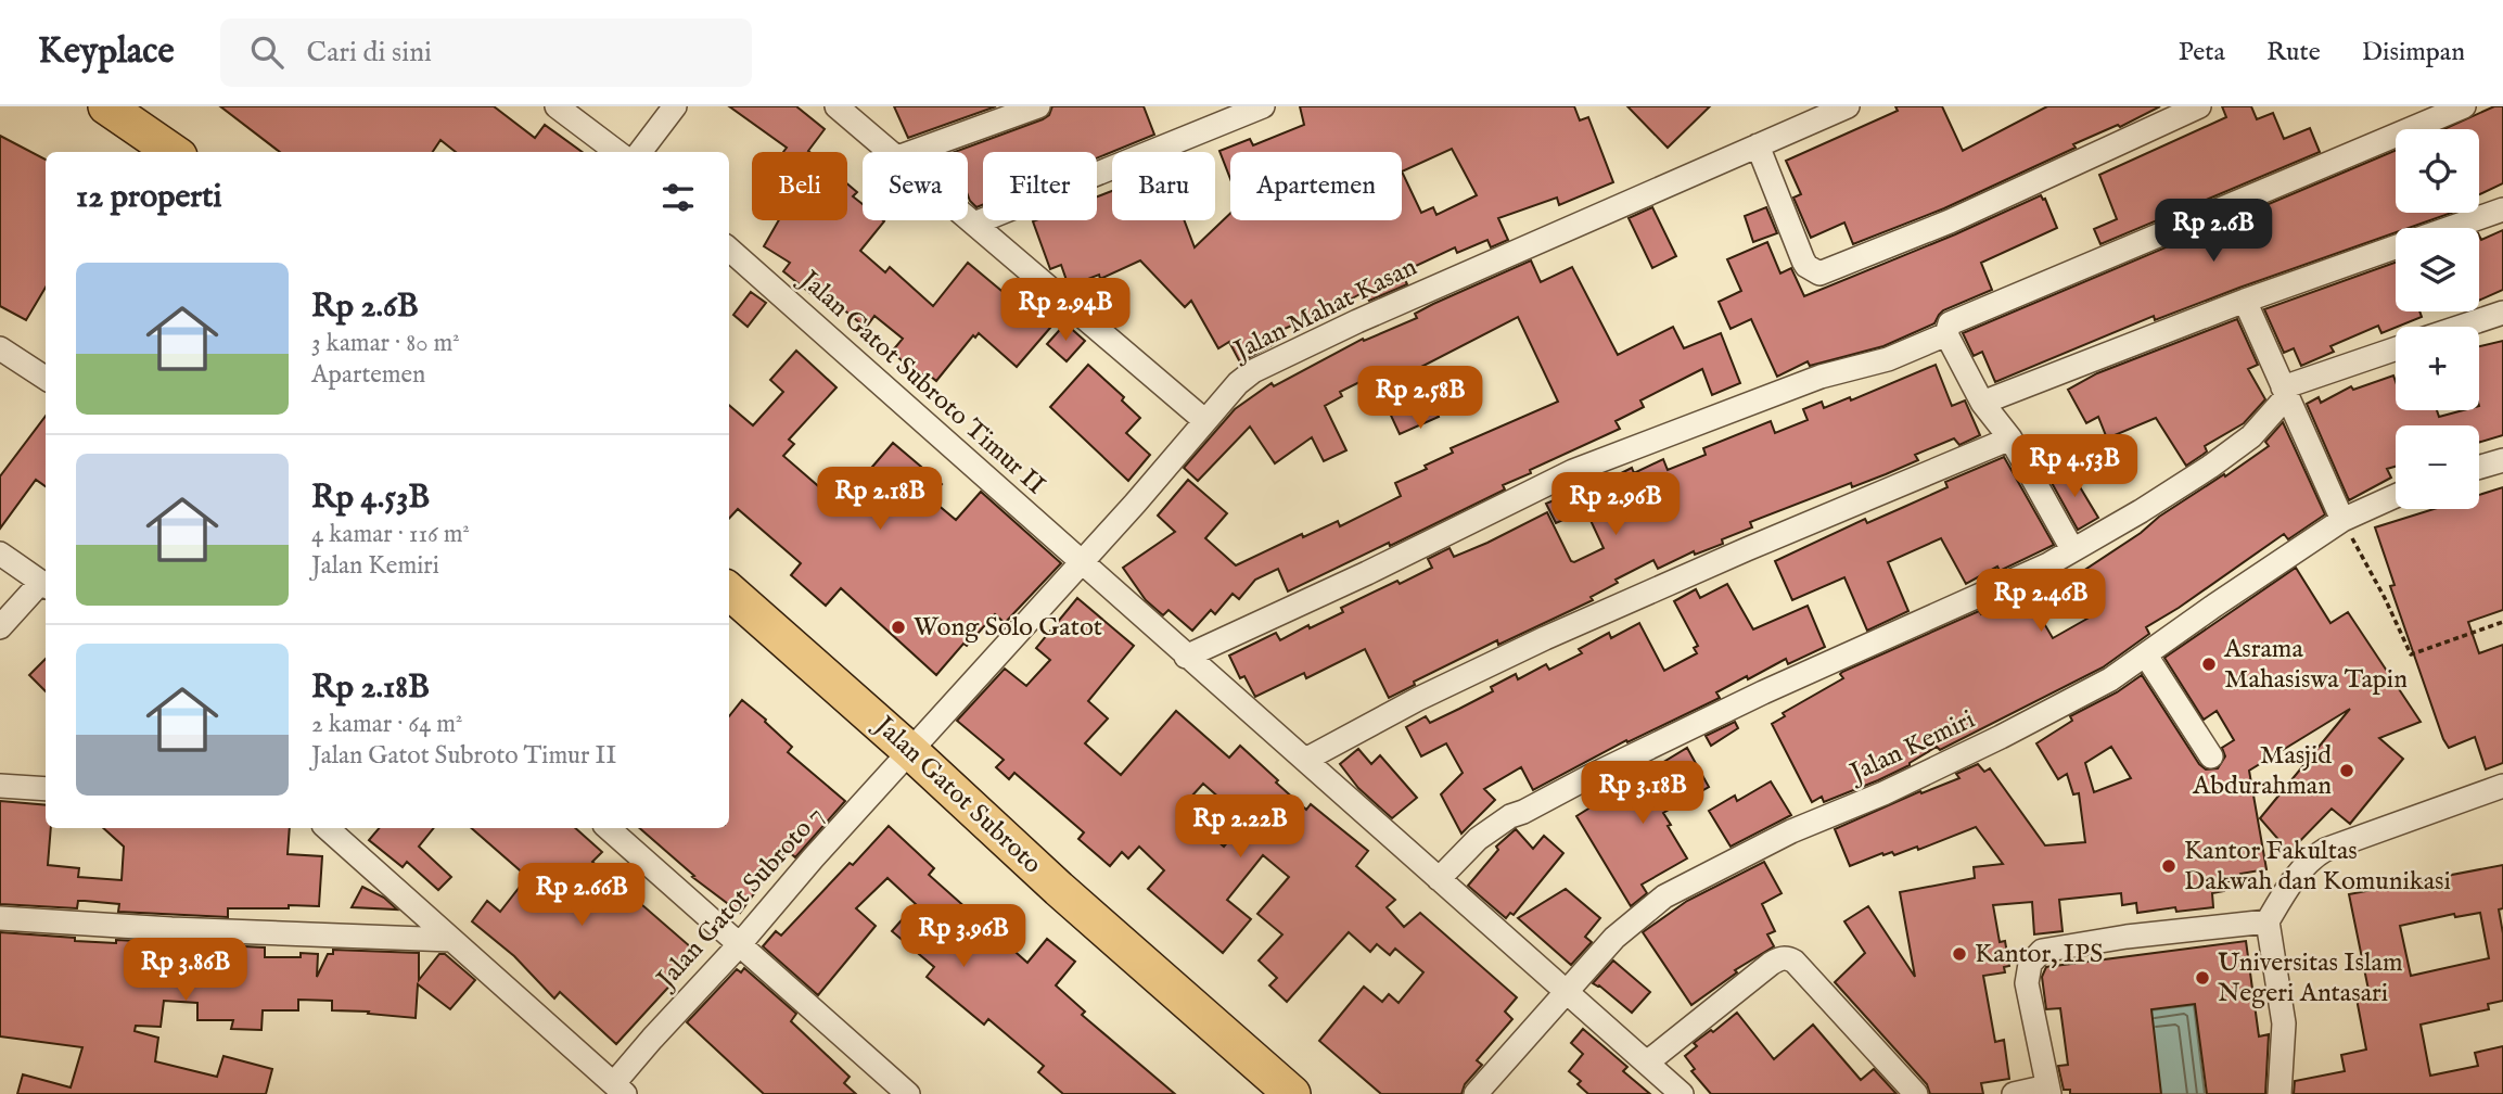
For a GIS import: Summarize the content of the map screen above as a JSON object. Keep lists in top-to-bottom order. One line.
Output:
{"streets":{"main road":["Jalan Gatot Subroto"],"street":["Jalan Mahat Kasan","Jalan Gatot Subroto Timur II","Jalan Kemiri","Jalan Gatot Subroto 7"]},"crossings":[["Jalan Mahat Kasan","Jalan Gatot Subroto Timur II"],["Jalan Mahat Kasan","Jalan Gatot Subroto"],["Jalan Mahat Kasan","Jalan Gatot Subroto 7"],["Jalan Gatot Subroto Timur II","Jalan Kemiri"],["Jalan Gatot Subroto","Jalan Gatot Subroto 7"]],"places":["Wong Solo Gatot","Asrama Mahasiswa Tapin","Masjid Abdurahman","Kantor Fakultas Dakwah dan Komunikasi","Kantor, IPS","Universitas Islam Negeri Antasari"],"page":{"header":"Keyplace","search":"Cari di sini","nav":["Peta","Rute","Disimpan"],"map_buttons":["+","−"],"chip":["Beli","Sewa","Filter","Baru","Apartemen"],"heading":"12 properti","price":["Rp 2.6B","Rp 2.94B","Rp 2.58B","Rp 4.53B","Rp 2.18B","Rp 2.96B","Rp 2.46B","Rp 3.18B","Rp 2.22B","Rp 2.66B","Rp 3.96B","Rp 3.86B"],"list":[{"name":"Rp 2.6B","note":"3 kamar · 80 m² · Apartemen"},{"name":"Rp 4.53B","note":"4 kamar · 116 m² · Jalan Kemiri"},{"name":"Rp 2.18B","note":"2 kamar · 64 m² · Jalan Gatot Subroto Timur II"}]}}
